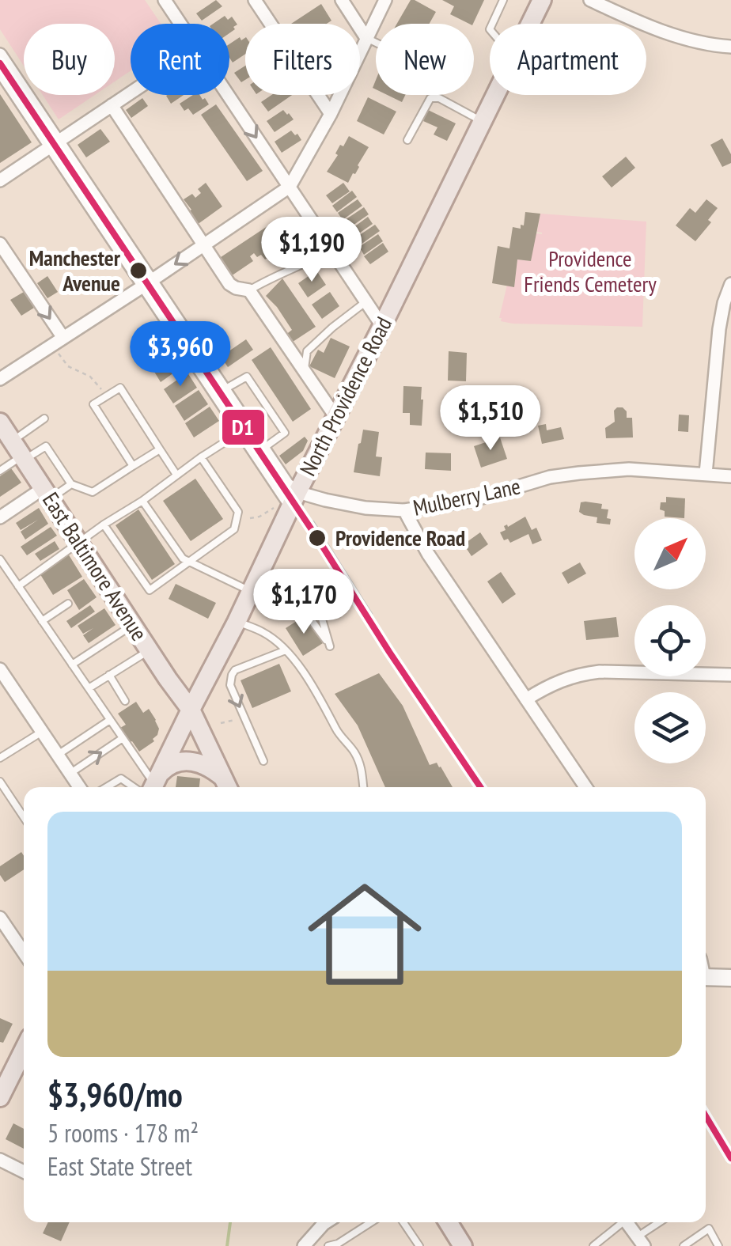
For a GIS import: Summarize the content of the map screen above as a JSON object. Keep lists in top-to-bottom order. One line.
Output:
{"streets":{"main road":["North Providence Road","East Baltimore Avenue"],"street":["Mulberry Lane"]},"crossings":[["North Providence Road","Mulberry Lane"],["North Providence Road","East Baltimore Avenue"]],"parks":["Providence Friends Cemetery"],"places":["Manchester Avenue","Providence Road"],"lines":["transit line D1"],"north":"top right","page":{"chip":["Buy","Rent","Filters","New","Apartment"],"price":["$1,190","$3,960","$1,510","$1,170"],"list":[{"name":"$3,960/mo","note":"5 rooms · 178 m² · East State Street"}]}}
